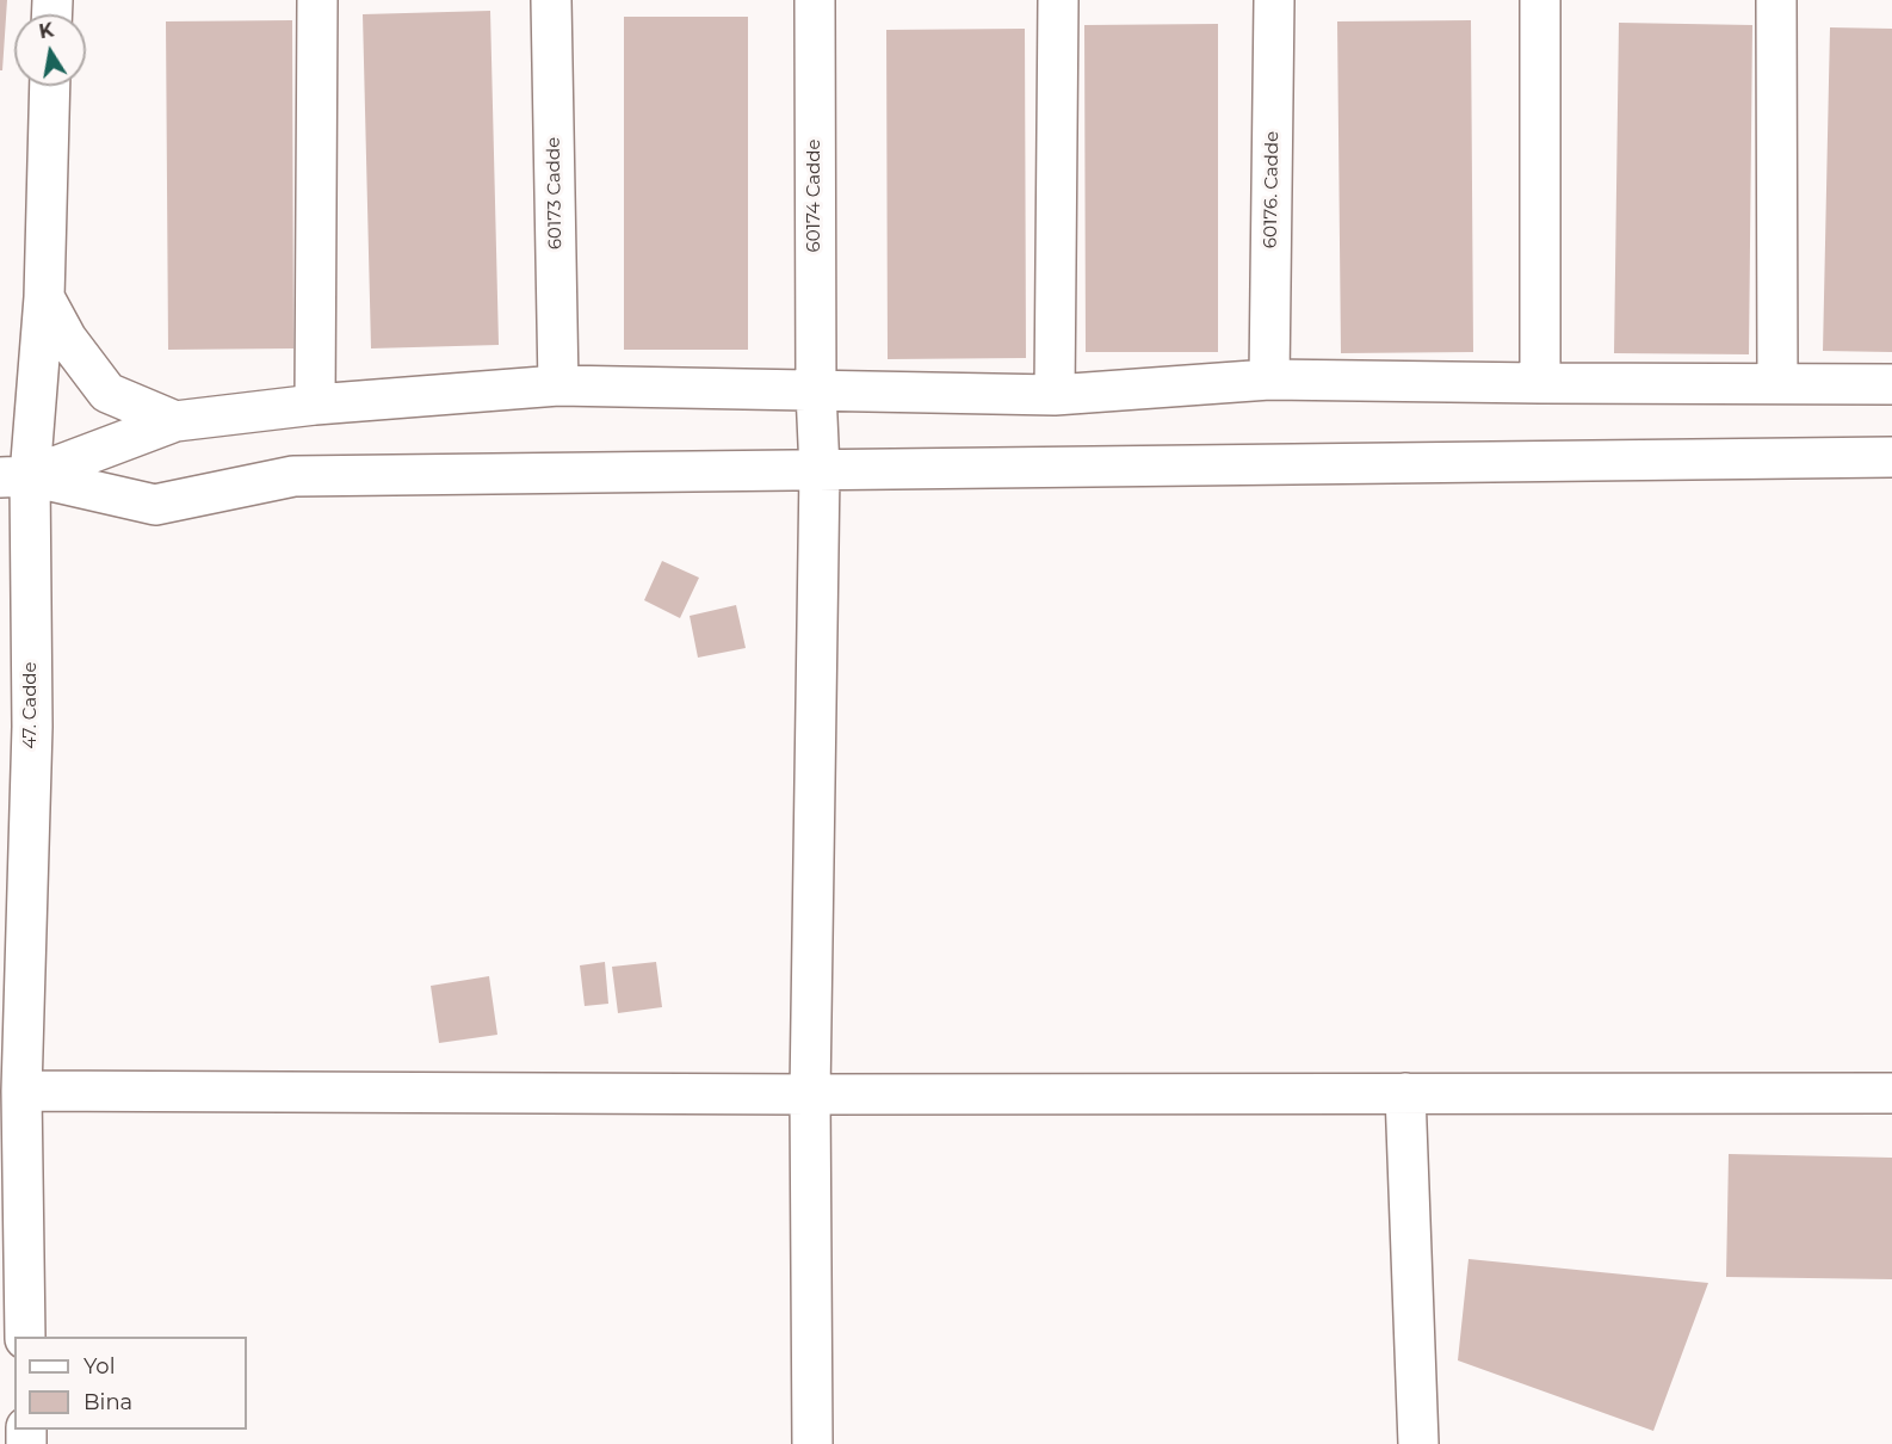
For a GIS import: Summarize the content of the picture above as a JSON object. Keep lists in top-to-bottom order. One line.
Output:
{"streets":{"street":["60176. Cadde","60173 Cadde","60174 Cadde","47. Cadde"]},"legend":["Yol","Bina"],"north":"top"}
